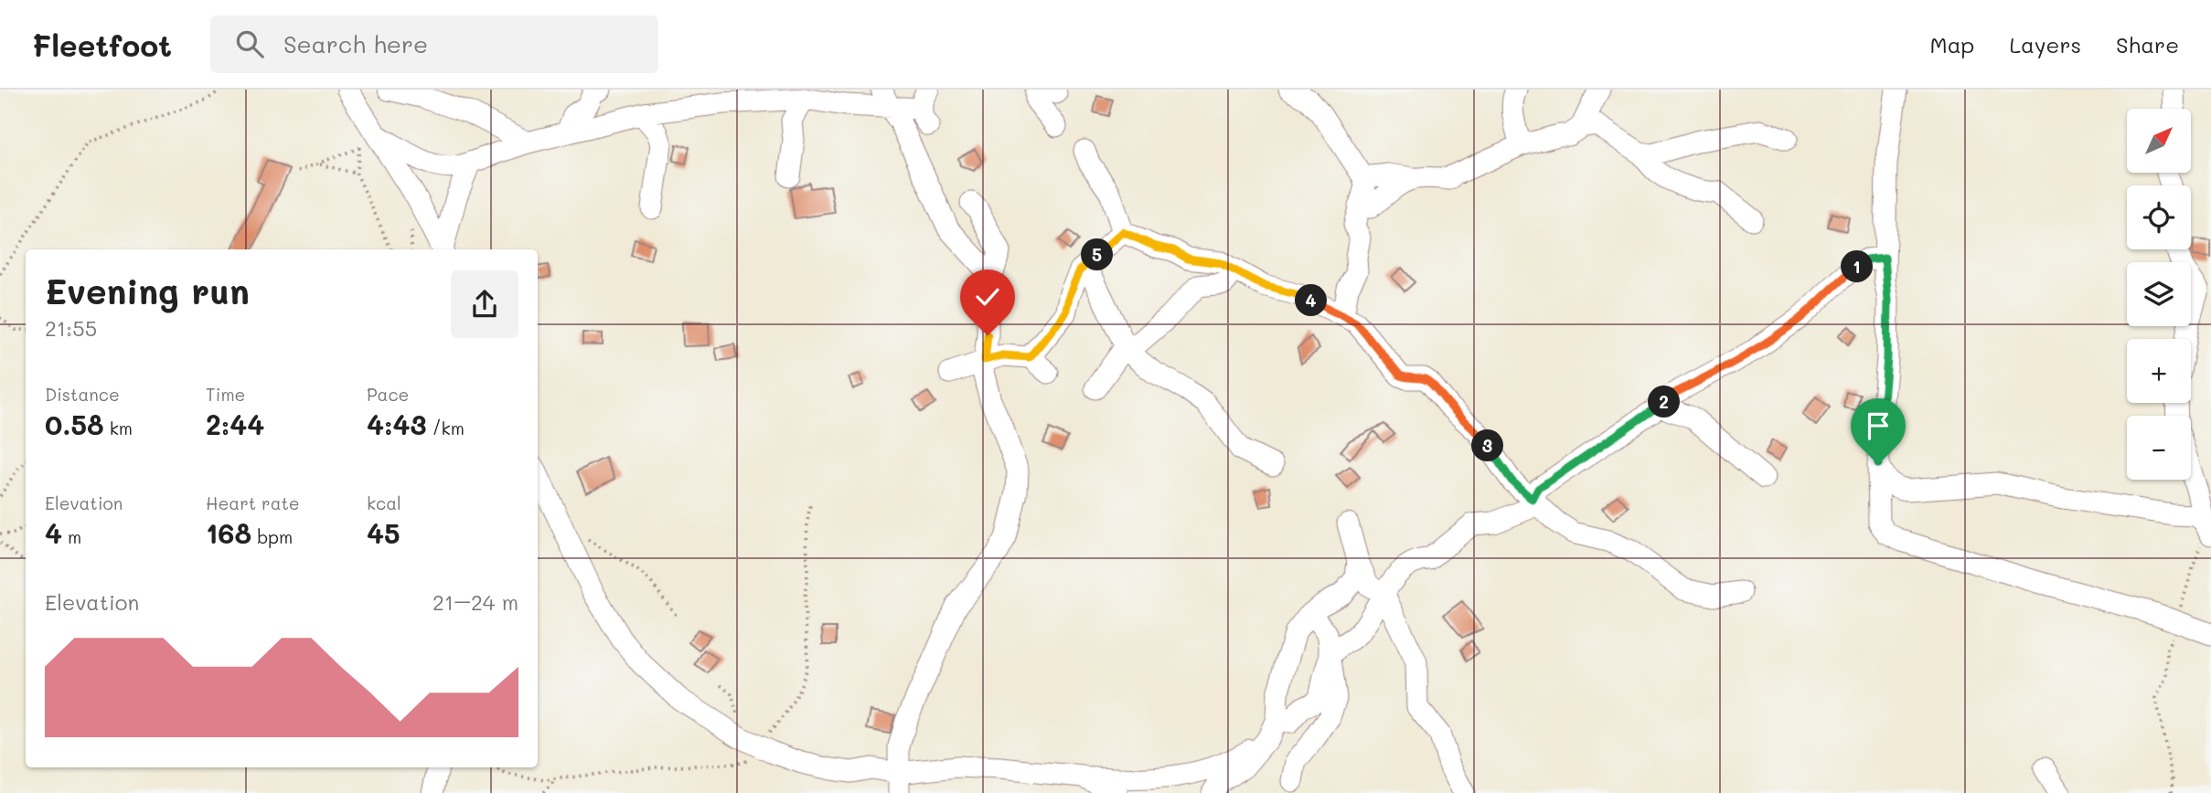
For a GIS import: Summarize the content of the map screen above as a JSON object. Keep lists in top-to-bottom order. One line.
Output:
{"north":"top right","page":{"header":"Fleetfoot","search":"Search here","nav":["Map","Layers","Share"],"map_buttons":["+","−"],"pins":["5","1","4","2","3"],"heading":["Evening run","21:55"],"stats":[["Distance","0.58 km"],["Time","2:44"],["Pace","4:43 /km"],["Elevation","4 m"],["Heart rate","168 bpm"],["kcal","45"]],"chart":["Elevation","21–24 m"]}}
